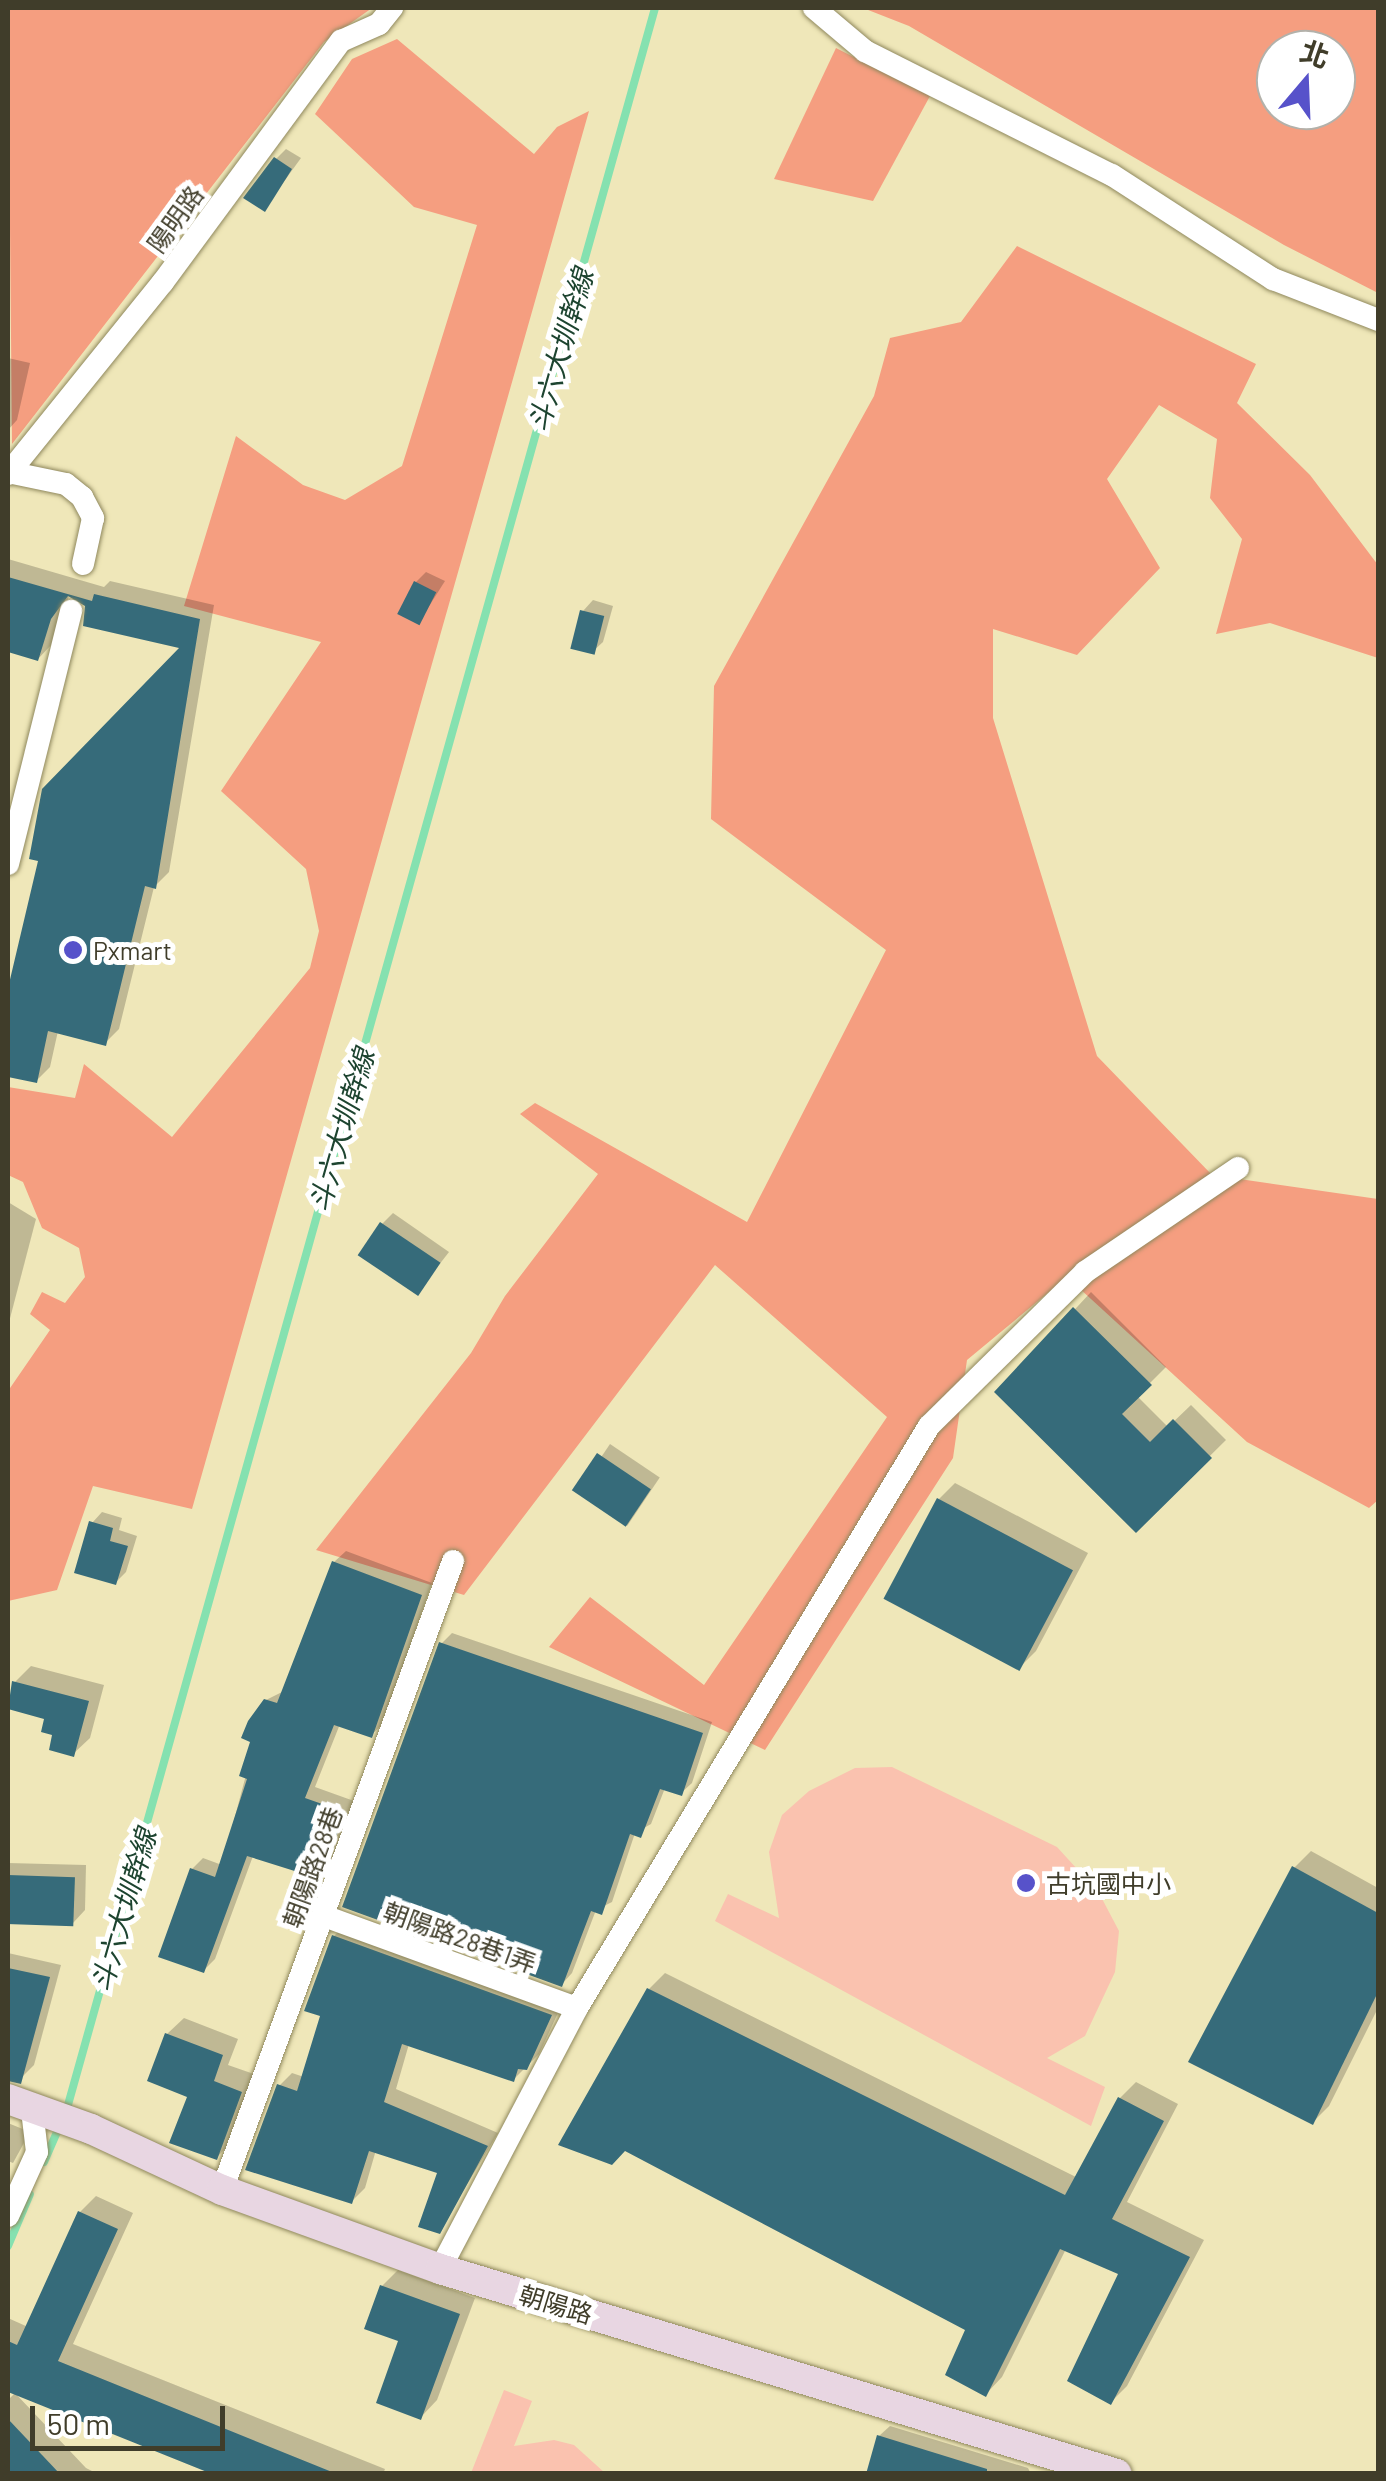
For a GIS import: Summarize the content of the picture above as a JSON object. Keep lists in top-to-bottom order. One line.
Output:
{"streets":{"main road":["朝陽路"],"street":["陽明路","朝陽路28巷","朝陽路28巷1弄"]},"crossings":[["朝陽路28巷","朝陽路28巷1弄"],["朝陽路28巷","朝陽路"]],"water":["斗六大圳幹線"],"places":["Pxmart","古坑國中小"],"scale_bar":"50 m","north":"top"}
